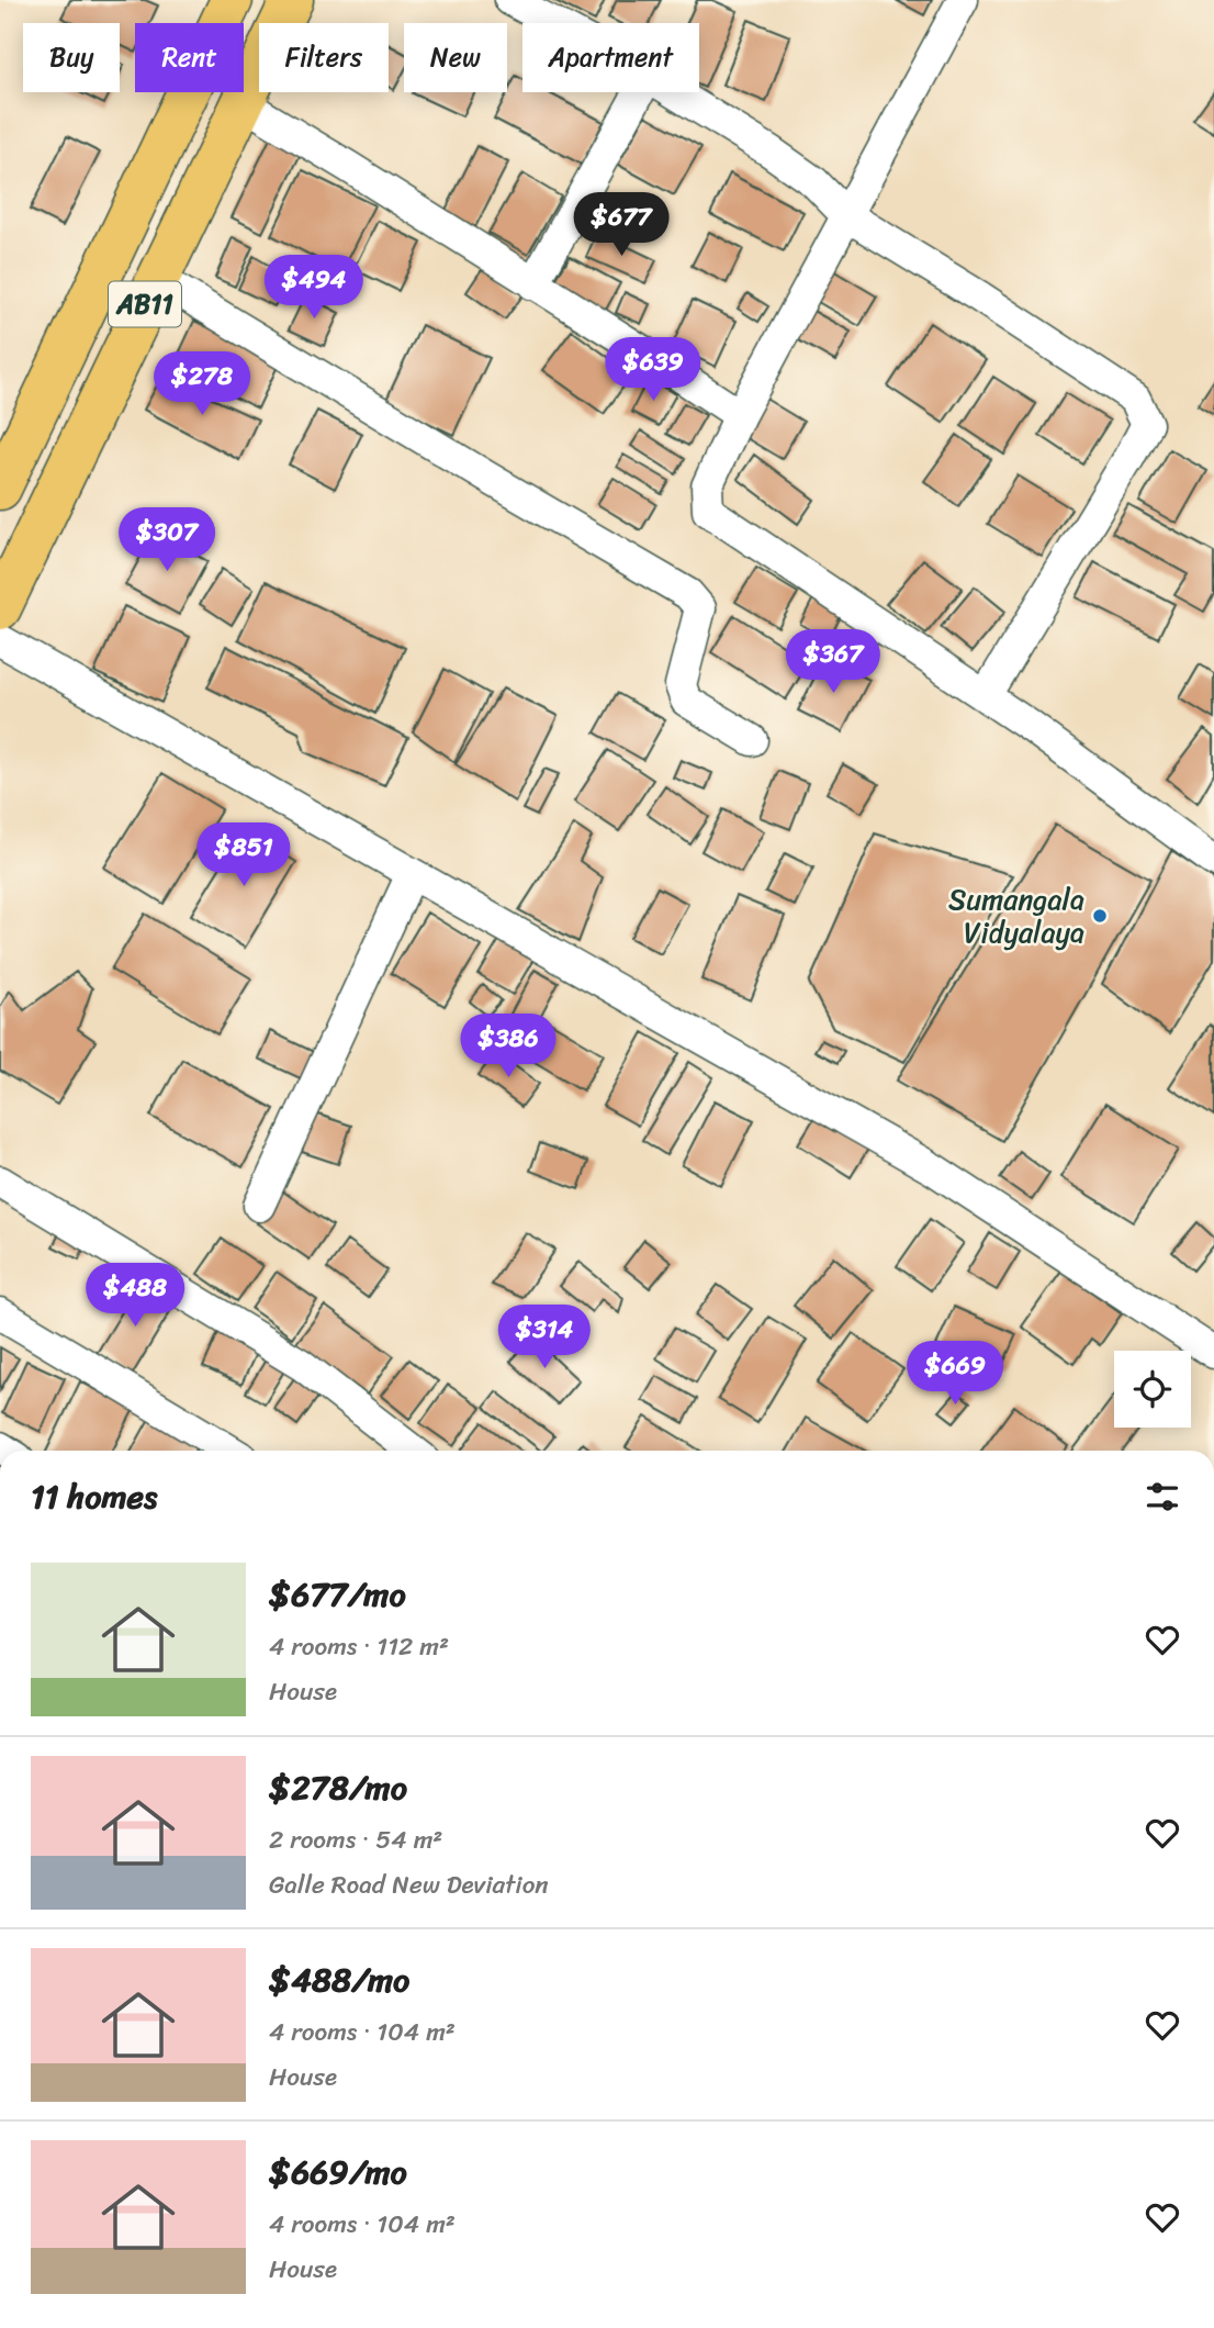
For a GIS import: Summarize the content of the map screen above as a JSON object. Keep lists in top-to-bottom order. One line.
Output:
{"streets":{"main road":["AB11"]},"places":["Sumangala Vidyalaya"],"page":{"chip":["Buy","Rent","Filters","New","Apartment"],"price":["$677","$494","$639","$278","$307","$367","$851","$386","$488","$314","$669"],"heading":"11 homes","list":[{"name":"$677/mo","note":"4 rooms · 112 m² · House"},{"name":"$278/mo","note":"2 rooms · 54 m² · Galle Road New Deviation"},{"name":"$488/mo","note":"4 rooms · 104 m² · House"},{"name":"$669/mo","note":"4 rooms · 104 m² · House"}]}}
